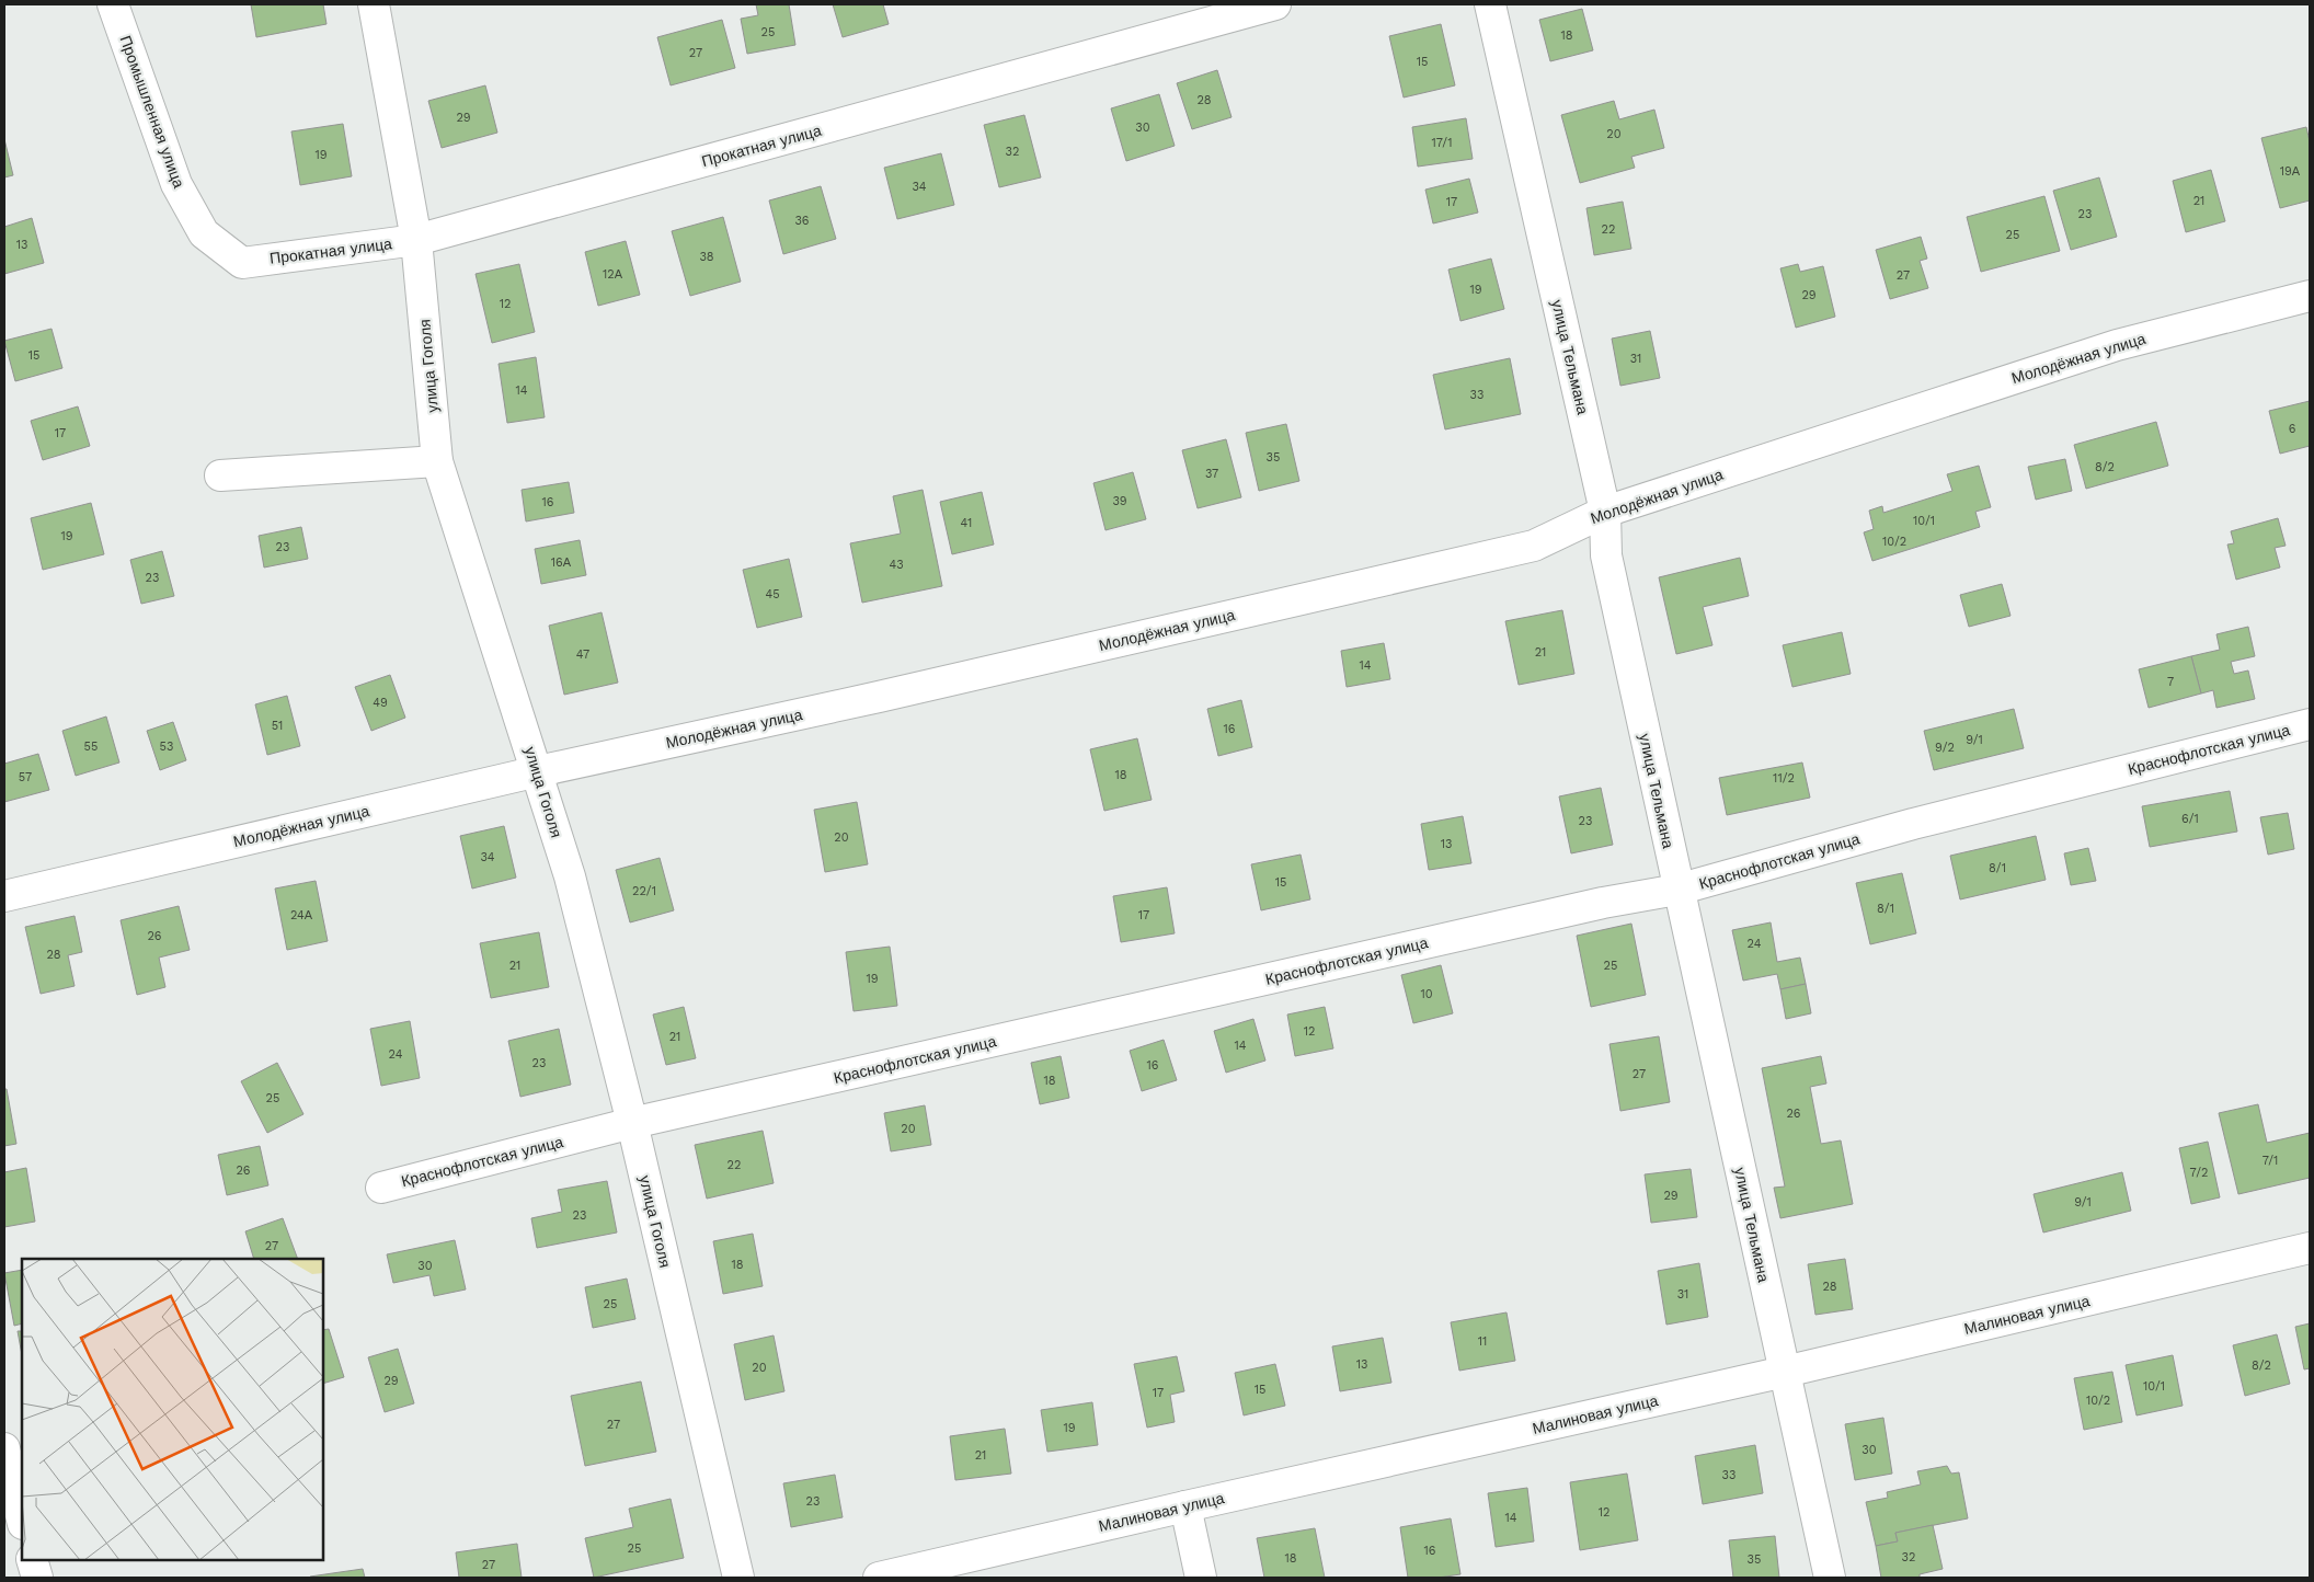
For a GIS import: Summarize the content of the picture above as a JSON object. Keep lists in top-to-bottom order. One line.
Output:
{"streets":{"street":["Промышленная улица","Прокатная улица","улица Тельмана","Молодёжная улица","улица Гоголя","Краснофлотская улица","Малиновая улица"]},"crossings":[["Промышленная улица","Прокатная улица"],["Прокатная улица","улица Гоголя"],["улица Тельмана","Молодёжная улица"],["улица Тельмана","Краснофлотская улица"],["улица Тельмана","Малиновая улица"],["Молодёжная улица","улица Гоголя"],["улица Гоголя","Краснофлотская улица"]],"house_numbers":["25","18","27","15","28","29","30","20","17/1","32","19","19А","34","21","17","23","36","22","25","13","38","12А","27","19","29","12","15","31","14","33","6","17","35","8/2","37","39","16","10/1","41","19","10/2","23","16А","43","23","45","21","47","14","7","49","51","16","9/1","55","53","9/2","18","57","11/2","6/1","23","20","13","34","8/1","15","22/1","8/1","24А","17","26","24","28","21","25","19","10","12","21","14","24","23","16","27","18","25","26","20","7/1","22","26","7/2","29","9/1","23","27","18","30","28","31","25","11","13","8/2","20","29","10/1","15","17","10/2","27","19","30","21","33","23","12","14","25","16","32","18","35","27"]}
